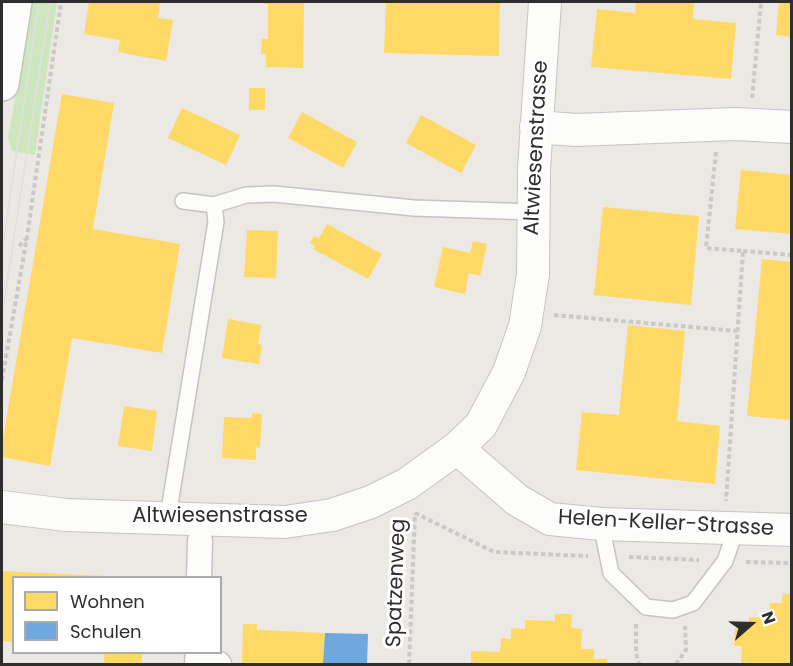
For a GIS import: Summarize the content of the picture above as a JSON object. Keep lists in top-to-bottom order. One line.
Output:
{"streets":{"street":["Altwiesenstrasse","Helen-Keller-Strasse"],"path":["Spatzenweg"]},"crossings":[["Altwiesenstrasse","Helen-Keller-Strasse"]],"legend":["Wohnen","Schulen"],"north":"right"}
